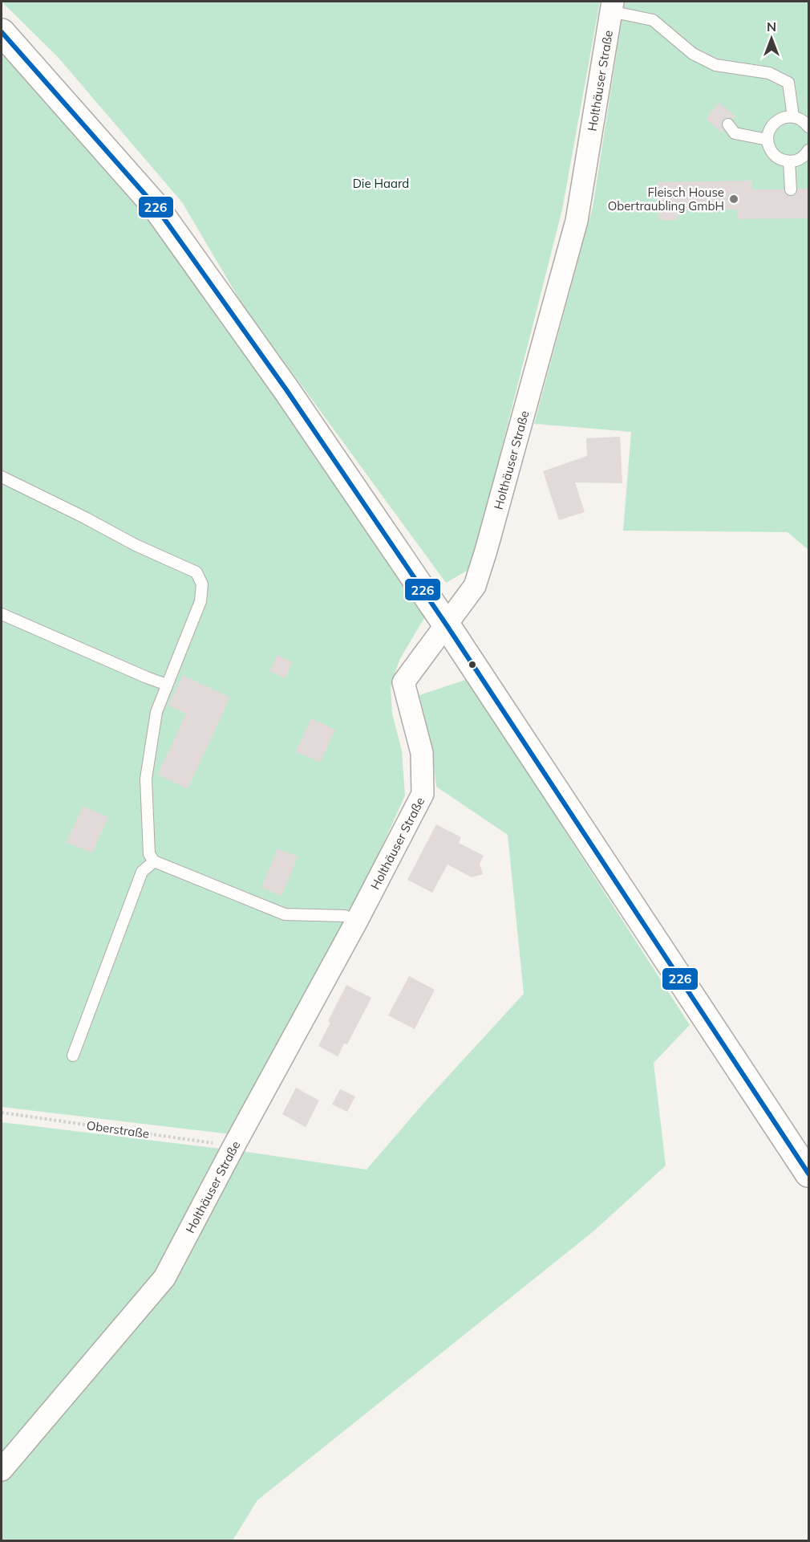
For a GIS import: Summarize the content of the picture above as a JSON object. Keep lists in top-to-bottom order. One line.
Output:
{"streets":{"street":["Holthäuser Straße"],"path":["Oberstraße"]},"crossings":[["Holthäuser Straße","Oberstraße"]],"parks":["Die Haard"],"places":["Fleisch House Obertraubling GmbH"],"lines":["transit line 226"],"north":"top"}
